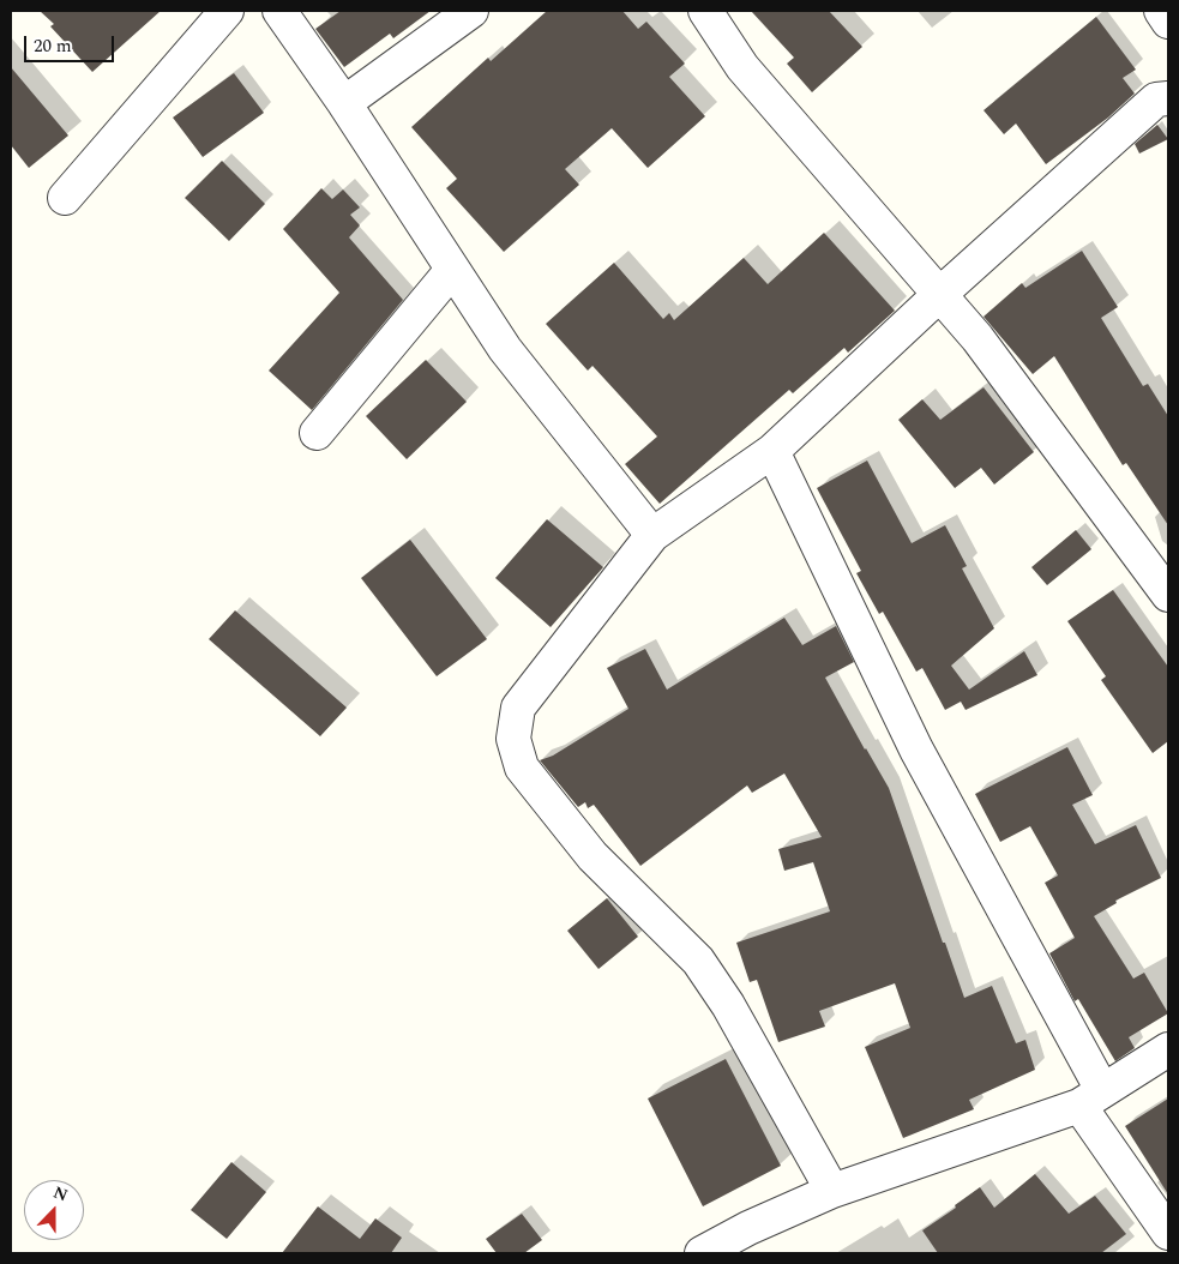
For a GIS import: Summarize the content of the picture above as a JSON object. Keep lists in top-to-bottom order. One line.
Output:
{"scale_bar":"20 m","north":"top"}
